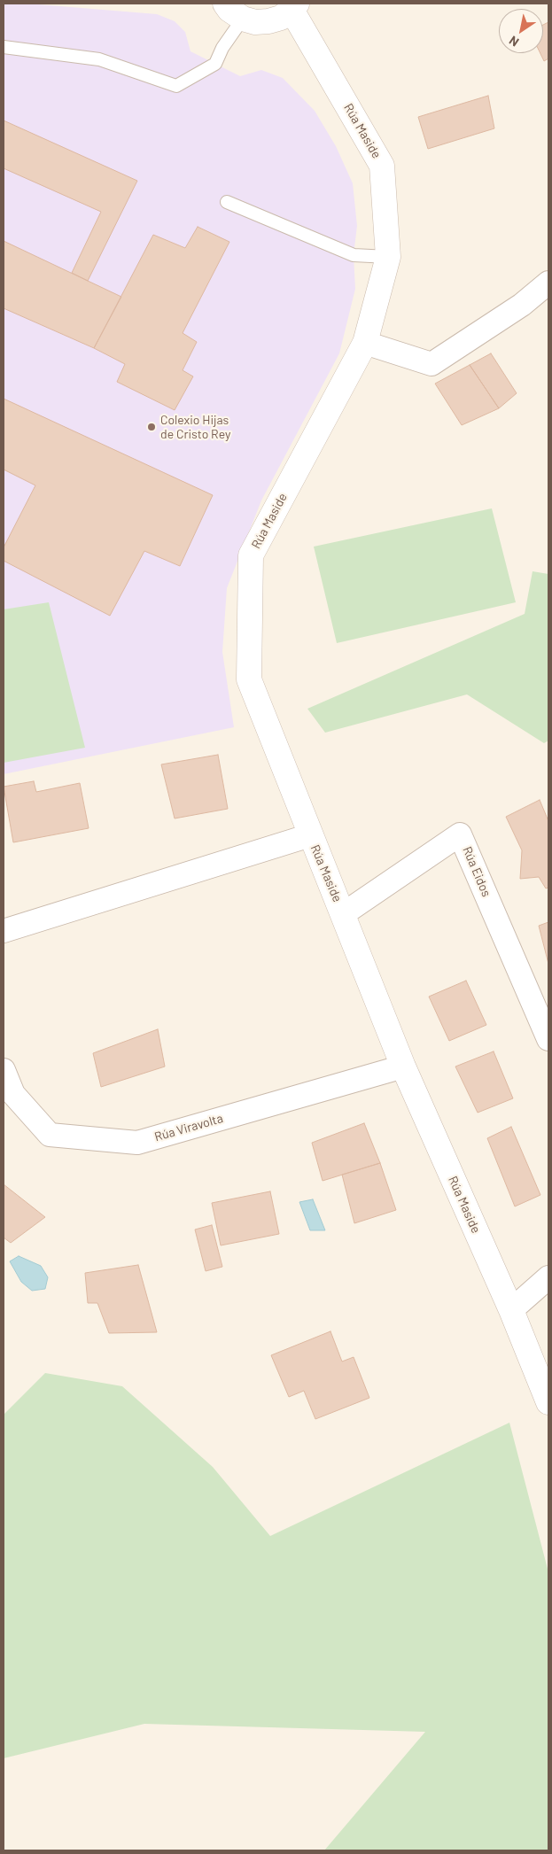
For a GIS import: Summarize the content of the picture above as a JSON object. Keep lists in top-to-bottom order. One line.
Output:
{"streets":{"street":["Rúa Maside","Rúa Eidos","Rúa Viravolta"]},"crossings":[["Rúa Maside","Rúa Eidos"],["Rúa Maside","Rúa Viravolta"]],"places":["Colexio Hijas de Cristo Rey"],"north":"bottom left"}
